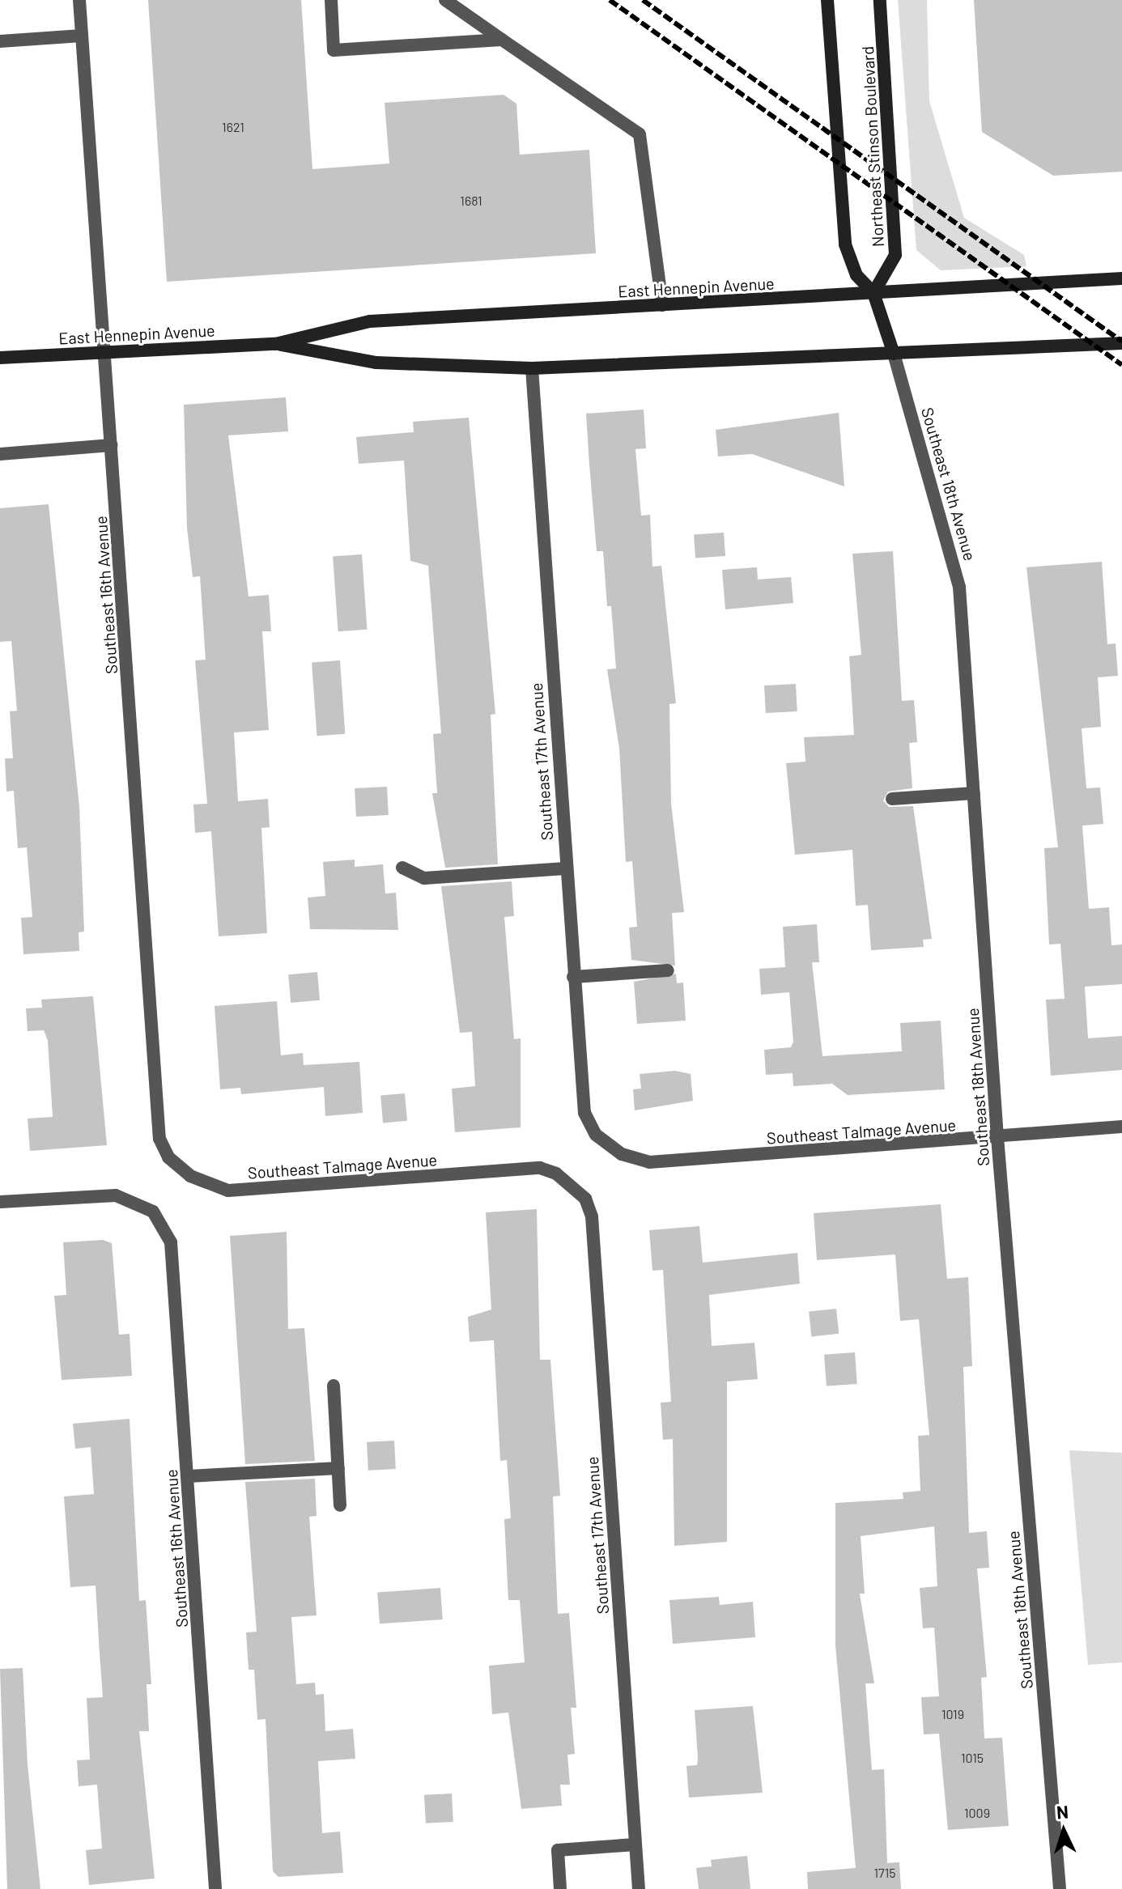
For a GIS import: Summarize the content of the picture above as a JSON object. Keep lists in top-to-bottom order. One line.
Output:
{"streets":{"main road":["Northeast Stinson Boulevard","East Hennepin Avenue","Southeast 18th Avenue"],"street":["Southeast 16th Avenue","Southeast 17th Avenue","Southeast Talmage Avenue"]},"crossings":[["Northeast Stinson Boulevard","East Hennepin Avenue"],["Northeast Stinson Boulevard","Southeast 18th Avenue"],["East Hennepin Avenue","Southeast 18th Avenue"],["East Hennepin Avenue","Southeast 16th Avenue"],["East Hennepin Avenue","Southeast 17th Avenue"],["Southeast 18th Avenue","Southeast Talmage Avenue"],["Southeast 16th Avenue","Southeast Talmage Avenue"],["Southeast 17th Avenue","Southeast Talmage Avenue"]],"house_numbers":["1621","1681","1019","1015","1009","1715"],"north":"top"}
